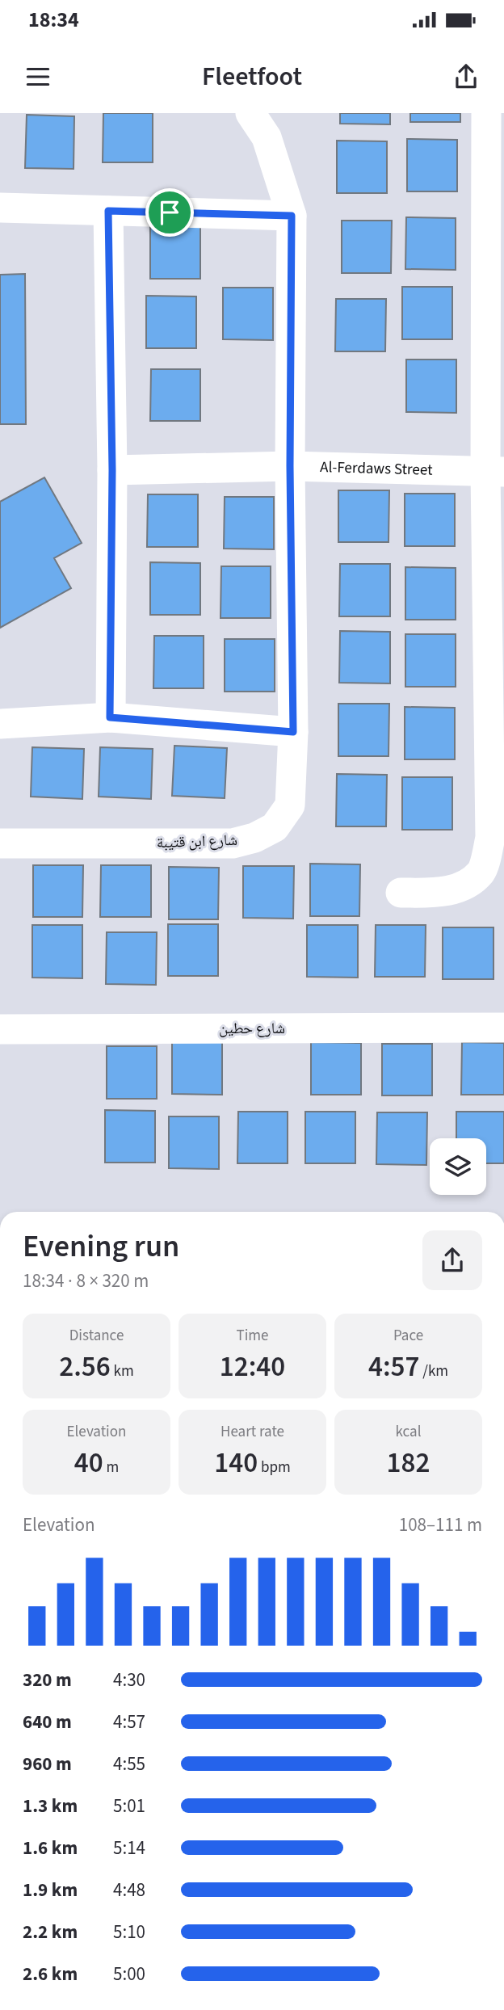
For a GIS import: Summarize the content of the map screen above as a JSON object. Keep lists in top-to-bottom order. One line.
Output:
{"streets":{"street":["Al-Ferdaws Street","شارع ابن قتيبة","شارع حطين"]},"crossings":[["Al-Ferdaws Street","شارع ابن قتيبة"]],"page":{"status":"18:34","header":"Fleetfoot","heading":["Evening run","18:34 · 8 × 320 m"],"stats":[["Distance","2.56 km"],["Time","12:40"],["Pace","4:57 /km"],["Elevation","40 m"],["Heart rate","140 bpm"],["kcal","182"]],"chart":["Elevation","108–111 m"],"list":[{"name":"320 m","note":"4:30"},{"name":"640 m","note":"4:57"},{"name":"960 m","note":"4:55"},{"name":"1.3 km","note":"5:01"},{"name":"1.6 km","note":"5:14"},{"name":"1.9 km","note":"4:48"},{"name":"2.2 km","note":"5:10"},{"name":"2.6 km","note":"5:00"}]}}
